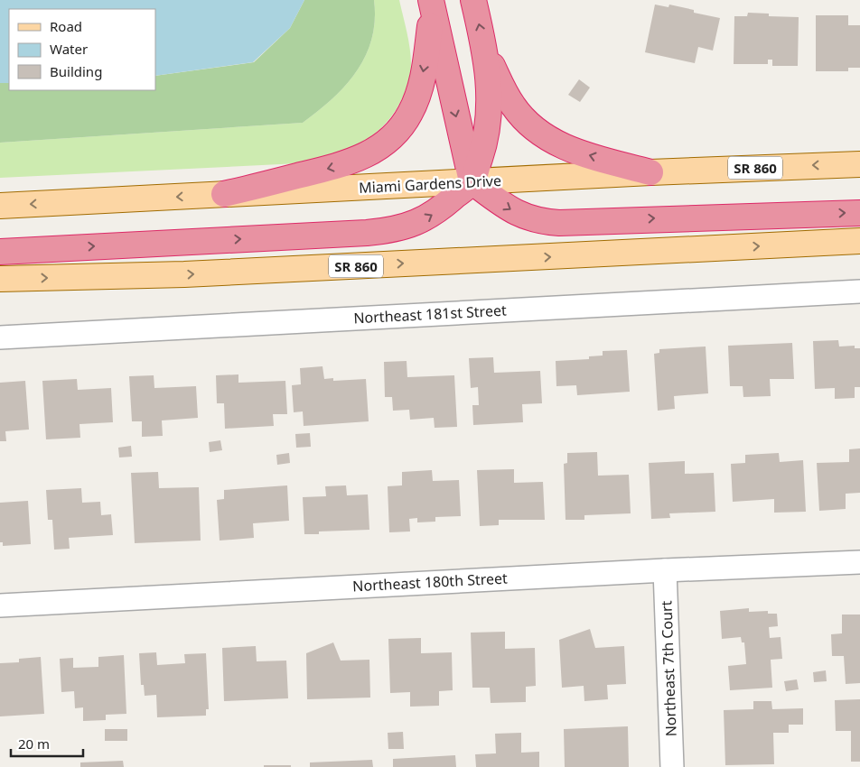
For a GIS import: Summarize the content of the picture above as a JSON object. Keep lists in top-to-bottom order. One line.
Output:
{"streets":{"main road":["SR 860","Miami Gardens Drive"],"street":["Northeast 181st Street","Northeast 180th Street","Northeast 7th Court"]},"crossings":[["Northeast 180th Street","Northeast 7th Court"]],"legend":["Road","Water","Building"],"scale_bar":"20 m"}
